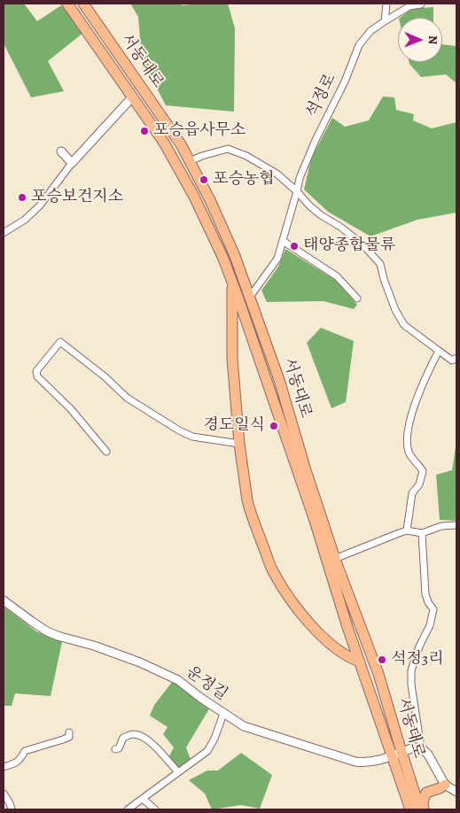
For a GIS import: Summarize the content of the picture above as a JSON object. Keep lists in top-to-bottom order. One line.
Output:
{"streets":{"main road":["서동대로"],"street":["석정로","운정길"]},"crossings":[["서동대로","석정로"],["서동대로","운정길"]],"places":["포승읍사무소","포승농협","포승보건지소","태양종합물류","경도일식","석정3리"],"north":"right"}
